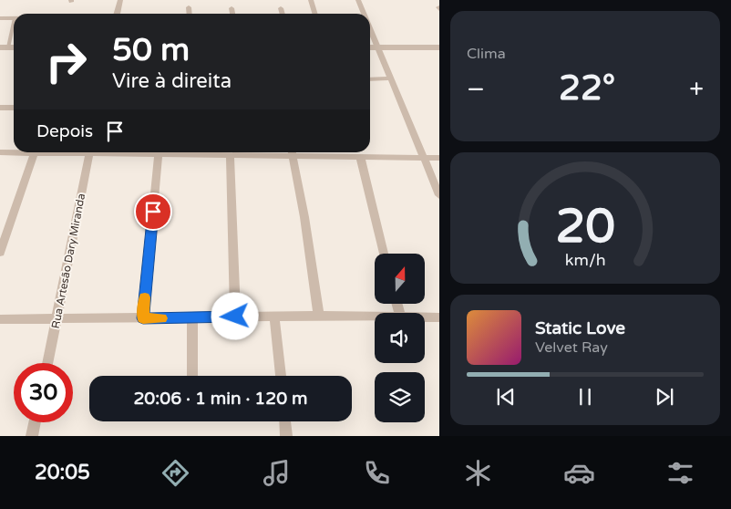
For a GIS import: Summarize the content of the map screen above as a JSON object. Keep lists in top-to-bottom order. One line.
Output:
{"streets":{"street":["Rua Artesão Dary Miranda"]},"north":"top","page":{"tile":"Clima","turn":["50 m","Vire à direita"],"heat":["−","22°","+"],"then":"Depois","song":["Static Love","Velvet Ray"],"limit":"30","trip":"20:06 · 1 min · 120 m","tabs":"20:05","gauge":["20","km/h"]}}
